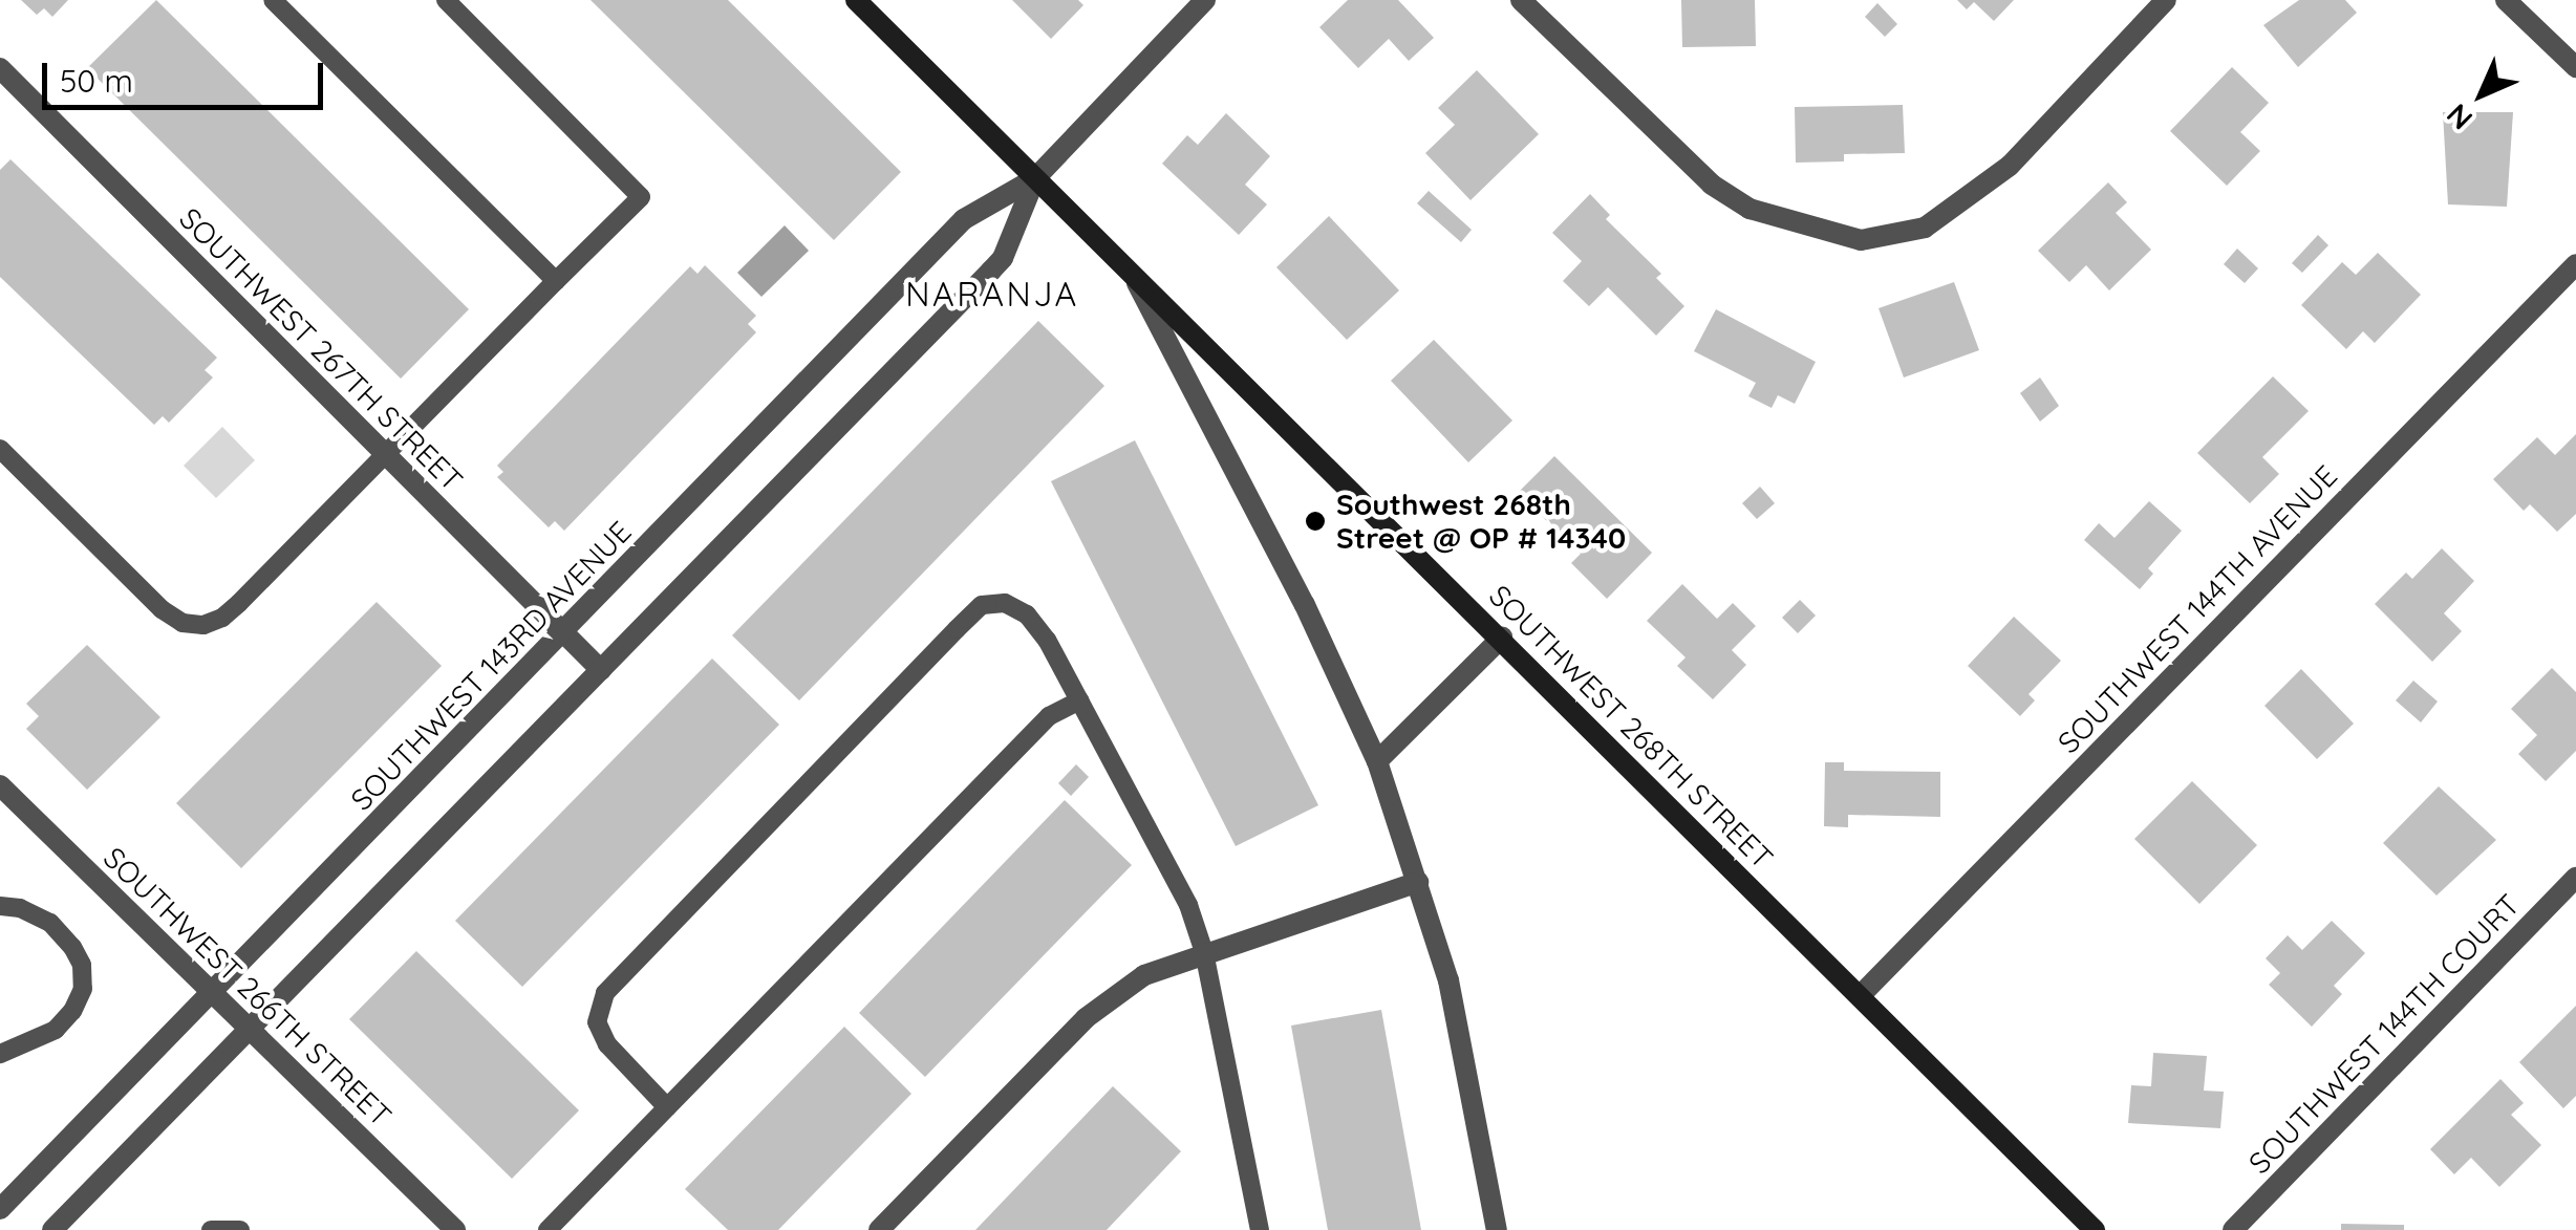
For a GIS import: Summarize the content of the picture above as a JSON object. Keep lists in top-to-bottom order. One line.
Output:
{"streets":{"main road":["SOUTHWEST 268TH STREET"],"street":["SOUTHWEST 267TH STREET","SOUTHWEST 144TH AVENUE","SOUTHWEST 143RD AVENUE","SOUTHWEST 266TH STREET","SOUTHWEST 144TH COURT"]},"crossings":[["SOUTHWEST 267TH STREET","SOUTHWEST 143RD AVENUE"],["SOUTHWEST 144TH AVENUE","SOUTHWEST 268TH STREET"],["SOUTHWEST 143RD AVENUE","SOUTHWEST 268TH STREET"],["SOUTHWEST 143RD AVENUE","SOUTHWEST 266TH STREET"]],"districts":["NARANJA"],"places":["Southwest 268th Street @ OP # 14340"],"scale_bar":"50 m","north":"bottom left"}
